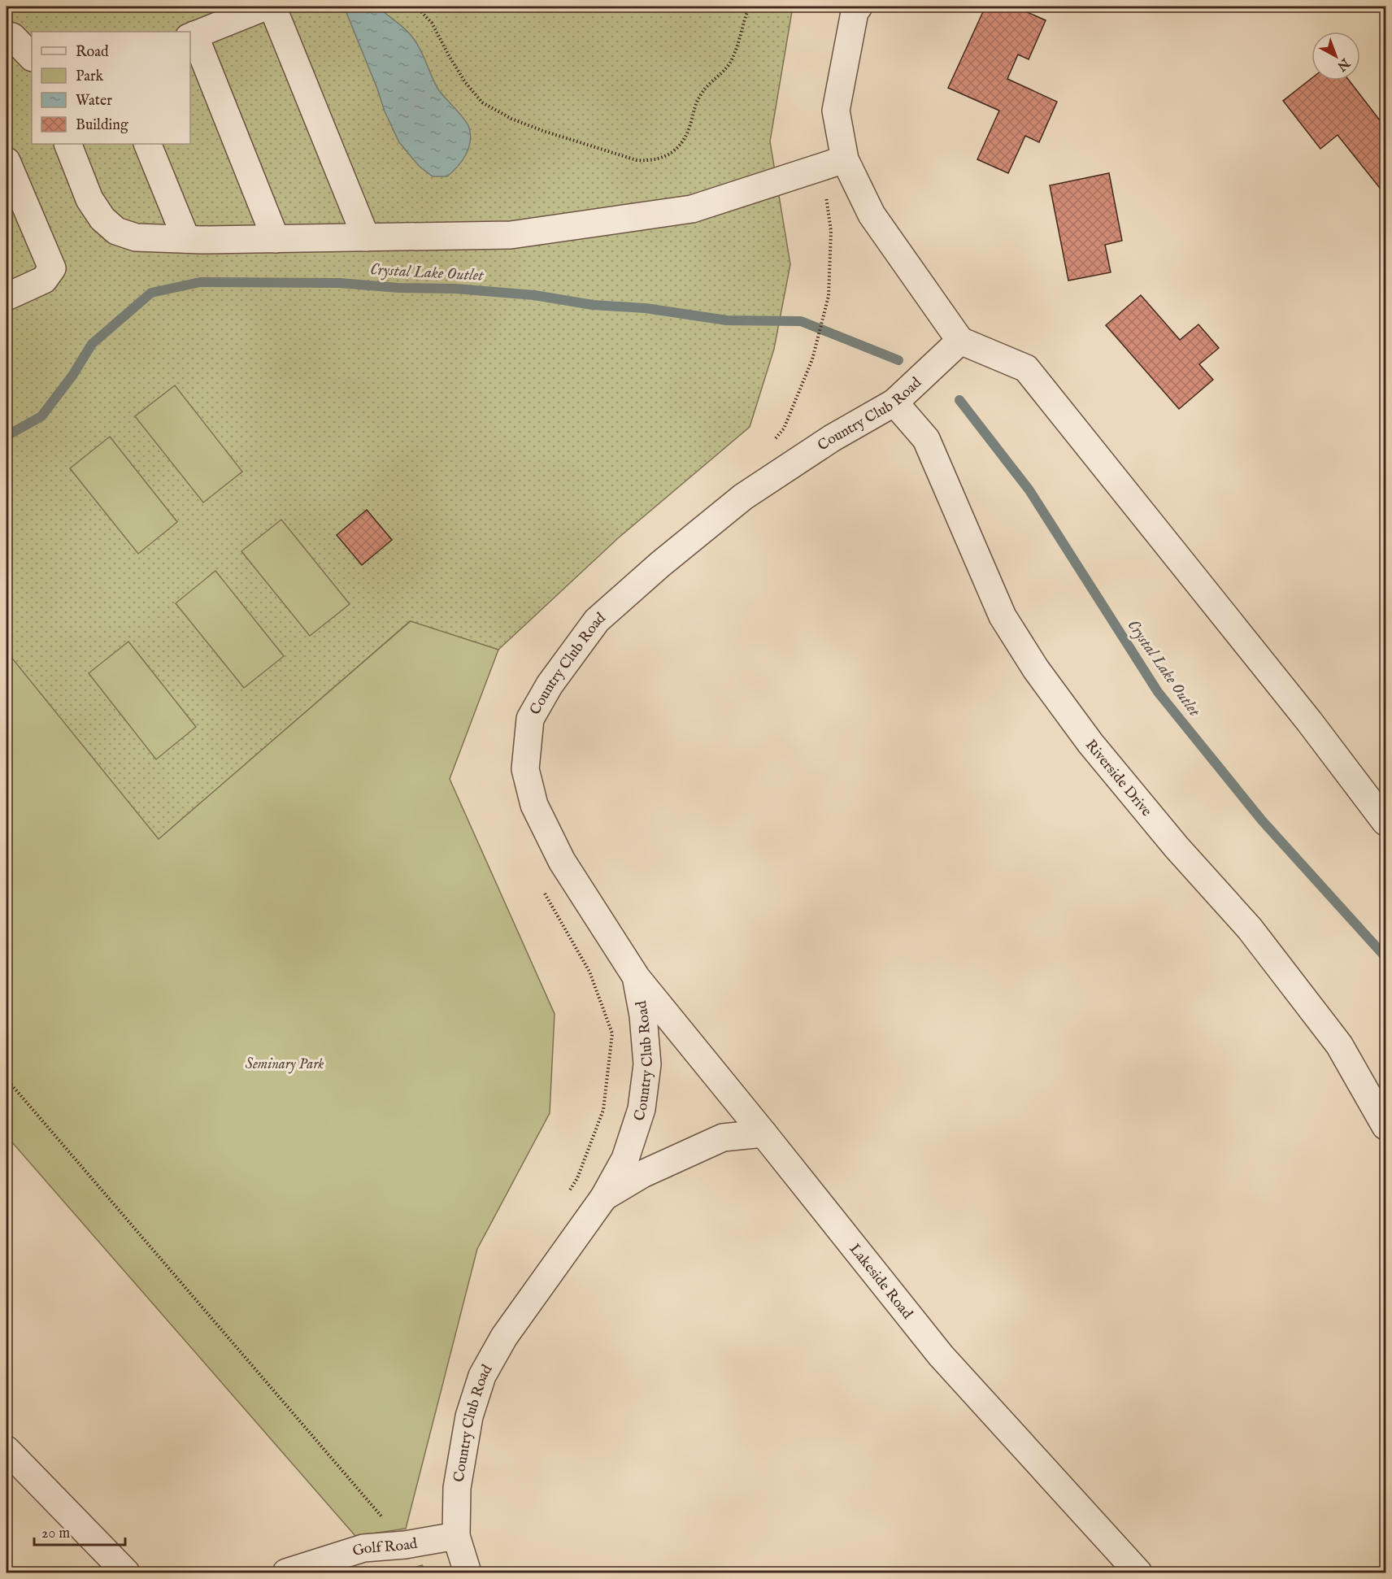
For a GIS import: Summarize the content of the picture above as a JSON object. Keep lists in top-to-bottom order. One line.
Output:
{"streets":{"street":["Country Club Road","Riverside Drive","Lakeside Road","Golf Road"]},"crossings":[["Country Club Road","Riverside Drive"],["Country Club Road","Lakeside Road"],["Country Club Road","Golf Road"]],"water":["Crystal Lake Outlet"],"parks":["Seminary Park"],"legend":["Road","Park","Water","Building"],"scale_bar":"20 m","north":"bottom right"}
